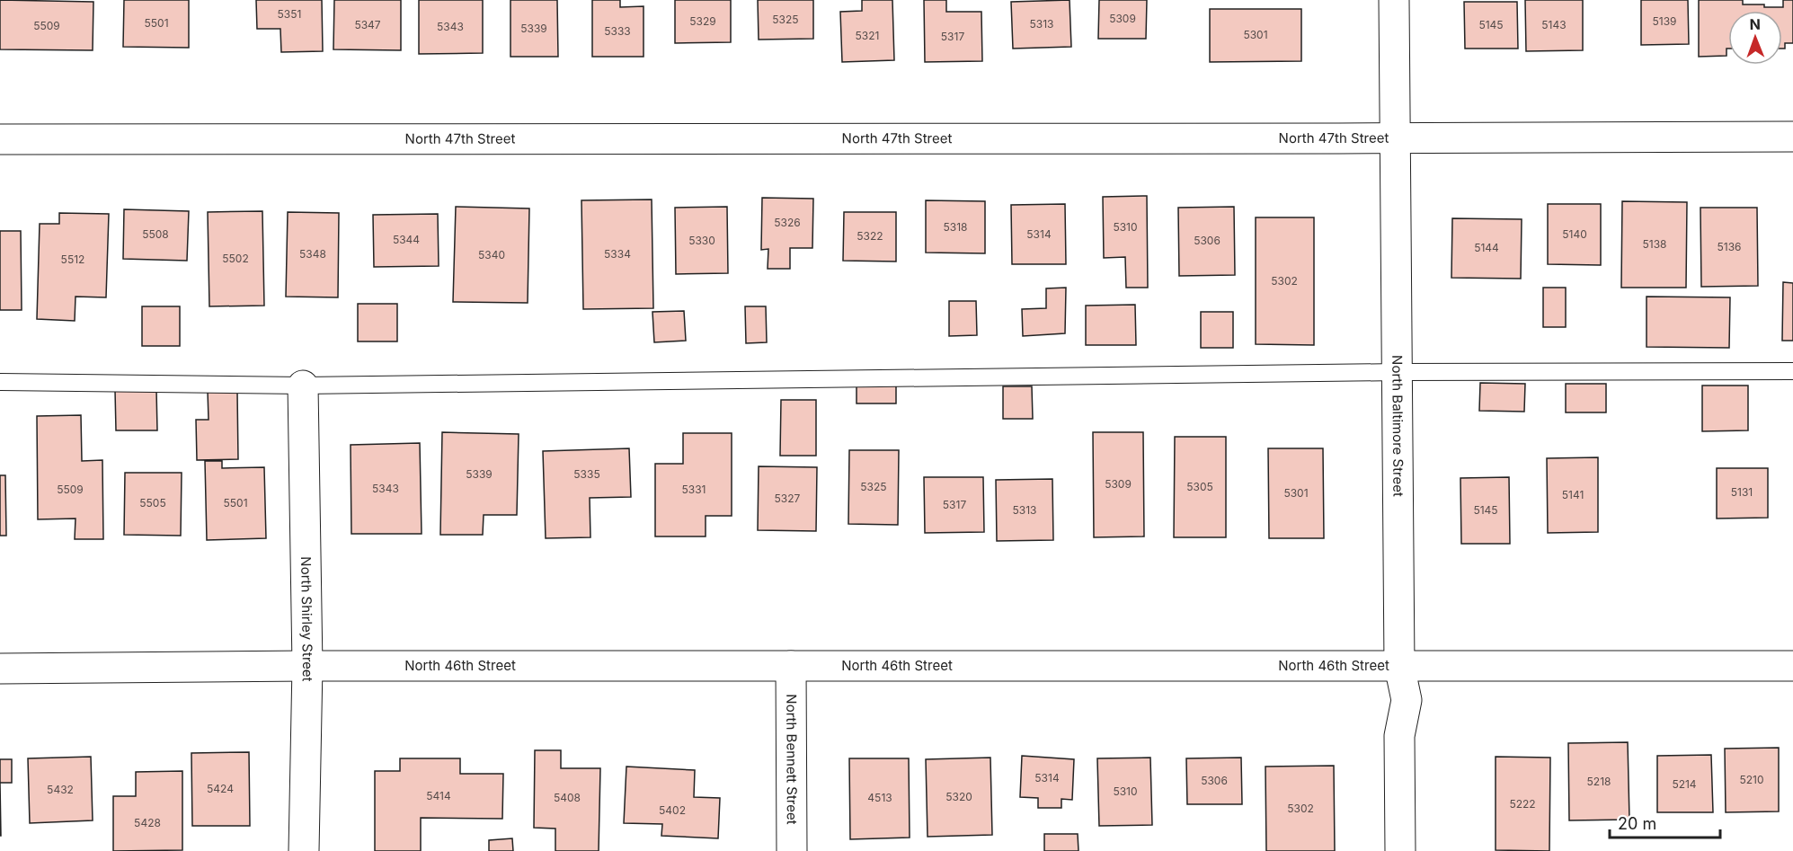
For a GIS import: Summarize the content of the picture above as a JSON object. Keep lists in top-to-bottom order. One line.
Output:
{"streets":{"street":["North 47th Street","North Baltimore Street","North Shirley Street","North 46th Street","North Bennett Street"]},"crossings":[["North 47th Street","North Baltimore Street"],["North Baltimore Street","North 46th Street"],["North Shirley Street","North 46th Street"],["North 46th Street","North Bennett Street"]],"house_numbers":["5351","5309","5325","5329","5139","5501","5313","5347","5145","5143","5509","5343","5339","5333","5301","5321","5317","5326","5318","5310","5508","5314","5140","5322","5344","5330","5306","5138","5136","5144","5348","5334","5340","5502","5512","5302","5339","5335","5309","5325","5305","5343","5509","5331","5131","5301","5141","5327","5505","5501","5317","5313","5145","5314","5210","5306","5218","5214","5424","5432","5310","5414","5320","5408","4513","5222","5302","5402","5428"],"scale_bar":"20 m","north":"top"}
